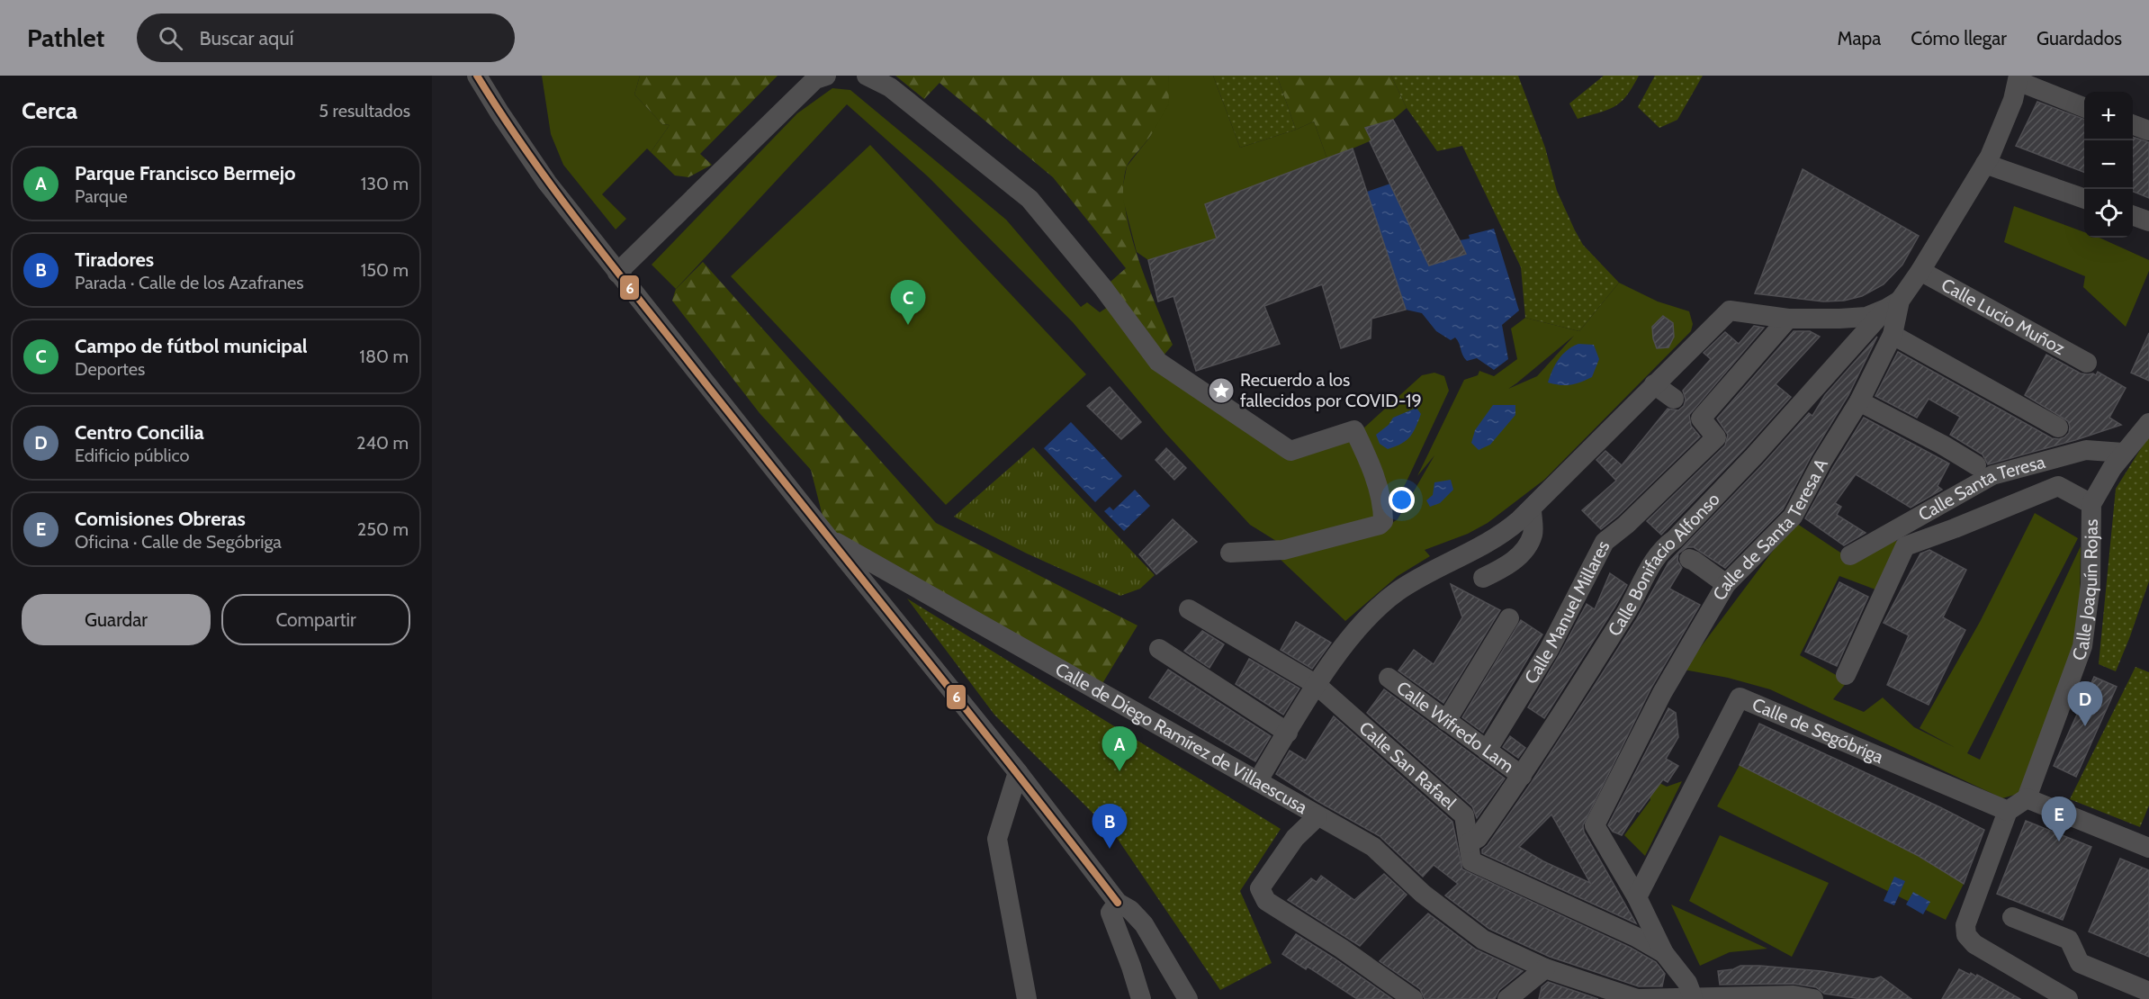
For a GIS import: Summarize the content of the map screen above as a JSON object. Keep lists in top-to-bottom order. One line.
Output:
{"streets":{"street":["Calle Lucio Muñoz","Calle Santa Teresa","Calle de Santa Teresa A","Calle Bonifacio Alfonso","Calle Joaquín Rojas","Calle Manuel Millares","Calle Wifredo Lam","Calle de Segóbriga","Calle de Diego Ramírez de Villaescusa","Calle San Rafael"]},"crossings":[["Calle Lucio Muñoz","Calle de Santa Teresa A"],["Calle Santa Teresa","Calle Joaquín Rojas"],["Calle de Santa Teresa A","Calle Bonifacio Alfonso"],["Calle de Santa Teresa A","Calle de Segóbriga"],["Calle Bonifacio Alfonso","Calle Wifredo Lam"],["Calle Bonifacio Alfonso","Calle San Rafael"],["Calle Manuel Millares","Calle Wifredo Lam"]],"places":{"place":["Recuerdo a los fallecidos por COVID-19"]},"lines":["transit line 6"],"page":{"header":"Pathlet","search":"Buscar aquí","nav":["Mapa","Cómo llegar","Guardados"],"heading":["Cerca","5 resultados"],"map_buttons":["+","−"],"list":[{"mark":"A","name":"Parque Francisco Bermejo","note":"Parque","value":"130 m"},{"mark":"B","name":"Tiradores","note":"Parada · Calle de los Azafranes","value":"150 m"},{"mark":"C","name":"Campo de fútbol municipal","note":"Deportes","value":"180 m"},{"mark":"D","name":"Centro Concilia","note":"Edificio público","value":"240 m"},{"mark":"E","name":"Comisiones Obreras","note":"Oficina · Calle de Segóbriga","value":"250 m"}],"pins":["C","D","A","E","B"],"buttons":["Guardar","Compartir"]}}
